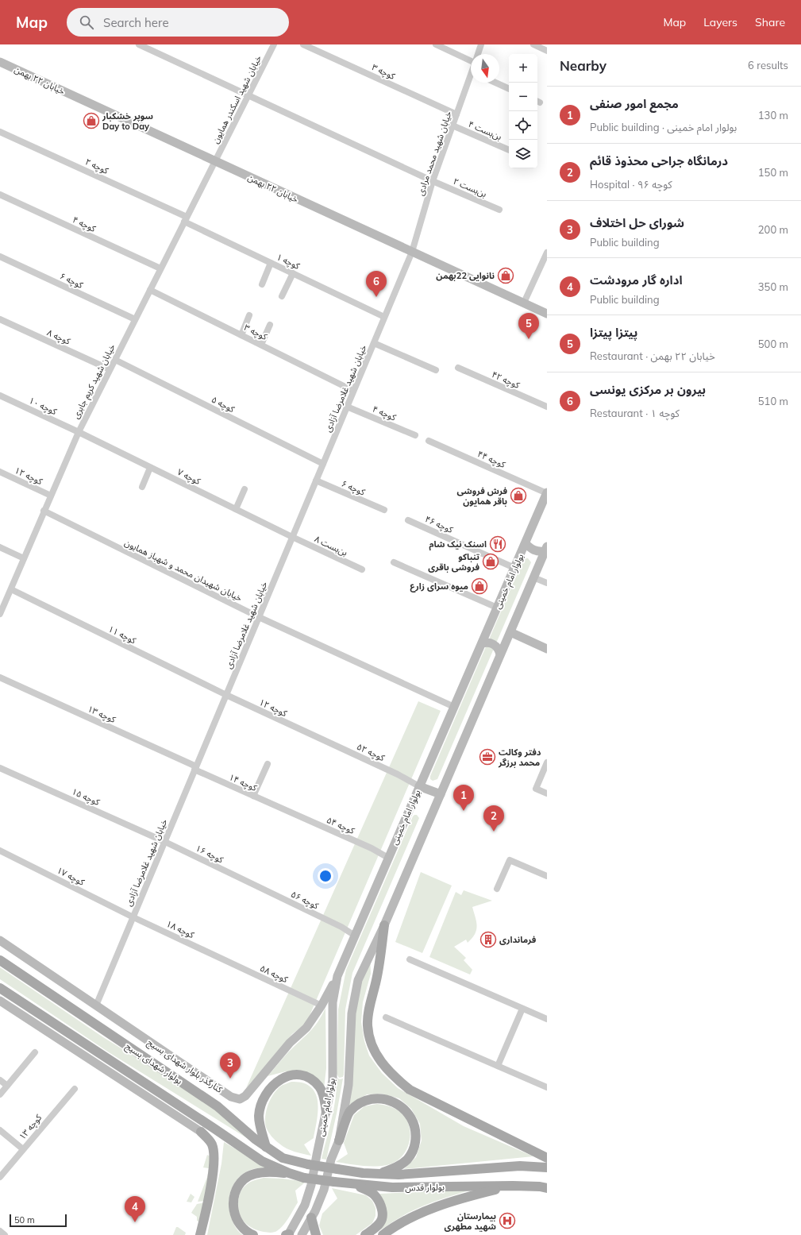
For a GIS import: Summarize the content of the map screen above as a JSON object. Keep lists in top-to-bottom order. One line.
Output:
{"streets":{"main road":["خیابان ۲۲ بهمن","بولوار امام خمینی","بولوار شهدای بسیج","کنارگذر بلوار شهدای بسیج","بولوار قدس"],"street":["کوچه ۳","خیابان شهید اسکندر همایون","بن‌بست ۴","خیابان شهید محمد مرادی","کوچه ۲","بن‌بست ۲","کوچه ۴","کوچه ۱","کوچه ۶","کوچه ۸","کوچه ۴۲","خیابان شهید کریم جابری","خیابان شهید غلامرضا آزادی","کوچه ۵","کوچه ۱۰","کوچه ۴۴","کوچه ۱۲","کوچه ۷","کوچه ۴۶","بن‌بست ۸","خیابان شهیدان محمد و شهباز همایون","کوچه ۱۱","کوچه ۱۳","کوچه ۵۲","کوچه ۱۴","کوچه ۱۵","کوچه ۵۴","کوچه ۱۶","کوچه ۱۷","کوچه ۵۶","کوچه ۱۸","کوچه ۵۸"]},"crossings":[["کوچه ۳","خیابان شهید محمد مرادی"],["کوچه ۳","خیابان شهید کریم جابری"],["کوچه ۳","خیابان شهید غلامرضا آزادی"],["خیابان ۲۲ بهمن","خیابان شهید اسکندر همایون"],["خیابان ۲۲ بهمن","خیابان شهید محمد مرادی"],["خیابان ۲۲ بهمن","خیابان شهید کریم جابری"],["خیابان ۲۲ بهمن","خیابان شهید غلامرضا آزادی"],["خیابان شهید اسکندر همایون","خیابان شهید کریم جابری"],["بن‌بست ۴","خیابان شهید محمد مرادی"],["خیابان شهید محمد مرادی","بن‌بست ۲"],["خیابان شهید محمد مرادی","خیابان شهید غلامرضا آزادی"],["کوچه ۲","کوچه ۱"],["کوچه ۲","خیابان شهید کریم جابری"],["کوچه ۴","خیابان شهید کریم جابری"],["کوچه ۴","خیابان شهید غلامرضا آزادی"],["کوچه ۱","خیابان شهید کریم جابری"],["کوچه ۱","خیابان شهید غلامرضا آزادی"],["کوچه ۶","خیابان شهید کریم جابری"],["کوچه ۶","خیابان شهید غلامرضا آزادی"],["کوچه ۸","خیابان شهید کریم جابری"],["خیابان شهید کریم جابری","کوچه ۵"],["خیابان شهید کریم جابری","کوچه ۱۰"],["خیابان شهید کریم جابری","کوچه ۱۲"],["خیابان شهید کریم جابری","کوچه ۷"],["خیابان شهید کریم جابری","خیابان شهیدان محمد و شهباز همایون"],["خیابان شهید کریم جابری","کوچه ۱۱"],["خیابان شهید غلامرضا آزادی","کوچه ۵"],["خیابان شهید غلامرضا آزادی","کوچه ۱۲"],["خیابان شهید غلامرضا آزادی","کوچه ۷"],["خیابان شهید غلامرضا آزادی","بن‌بست ۸"],["خیابان شهید غلامرضا آزادی","خیابان شهیدان محمد و شهباز همایون"],["خیابان شهید غلامرضا آزادی","کوچه ۱۱"],["خیابان شهید غلامرضا آزادی","کوچه ۱۳"],["خیابان شهید غلامرضا آزادی","کوچه ۱۴"],["خیابان شهید غلامرضا آزادی","کوچه ۱۵"],["خیابان شهید غلامرضا آزادی","کوچه ۱۶"],["خیابان شهید غلامرضا آزادی","کوچه ۱۷"],["خیابان شهید غلامرضا آزادی","کوچه ۱۸"],["خیابان شهید غلامرضا آزادی","کنارگذر بلوار شهدای بسیج"],["کوچه ۱۰","کوچه ۷"],["کوچه ۴۴","بولوار امام خمینی"],["کوچه ۱۲","کوچه ۱۱"],["کوچه ۱۲","کوچه ۵۲"],["کوچه ۷","بن‌بست ۸"],["کوچه ۴۶","بولوار امام خمینی"],["خیابان شهیدان محمد و شهباز همایون","بولوار امام خمینی"],["بولوار امام خمینی","کوچه ۵۲"],["بولوار امام خمینی","کوچه ۵۴"],["بولوار امام خمینی","کوچه ۵۶"],["بولوار امام خمینی","کنارگذر بلوار شهدای بسیج"],["کوچه ۱۳","کوچه ۱۴"],["کوچه ۱۴","کوچه ۵۴"],["کوچه ۱۵","کوچه ۱۶"],["کوچه ۱۶","کوچه ۵۶"],["کوچه ۱۷","کوچه ۱۸"],["کوچه ۱۸","کوچه ۵۸"],["کوچه ۵۸","کنارگذر بلوار شهدای بسیج"],["بولوار شهدای بسیج","بولوار قدس"]],"places":{"shop":["سوپر خشکبار Day to Day","نانوایی 22بهمن","فرش فروشی باقر همایون","تنباکو فروشی باقری","میوه سرای زارع"],"restaurant":["اسنک نیک شام"],"office":["دفتر وکالت محمد برزگر"],"building":["فرمانداری"],"hospital":["بیمارستان شهید مطهری"]},"scale_bar":"50 m","north":"bottom","page":{"header":"Map","search":"Search here","nav":["Map","Layers","Share"],"heading":["Nearby","6 results"],"map_buttons":["+","−"],"list":[{"mark":"1","name":"مجمع امور صنفی","note":"Public building · بولوار امام خمینی","value":"130 m"},{"mark":"2","name":"درمانگاه جراحی محذوذ قائم","note":"Hospital · کوچه ۹۶","value":"150 m"},{"mark":"3","name":"شورای حل اختلاف","note":"Public building","value":"200 m"},{"mark":"4","name":"اداره گار مرودشت","note":"Public building","value":"350 m"},{"mark":"5","name":"پیتزا پیتزا","note":"Restaurant · خیابان ۲۲ بهمن","value":"500 m"},{"mark":"6","name":"بیرون بر مرکزی یونسی","note":"Restaurant · کوچه ۱","value":"510 m"}],"pins":["6","5","1","2","3","4"],"scale":"50 m"}}
